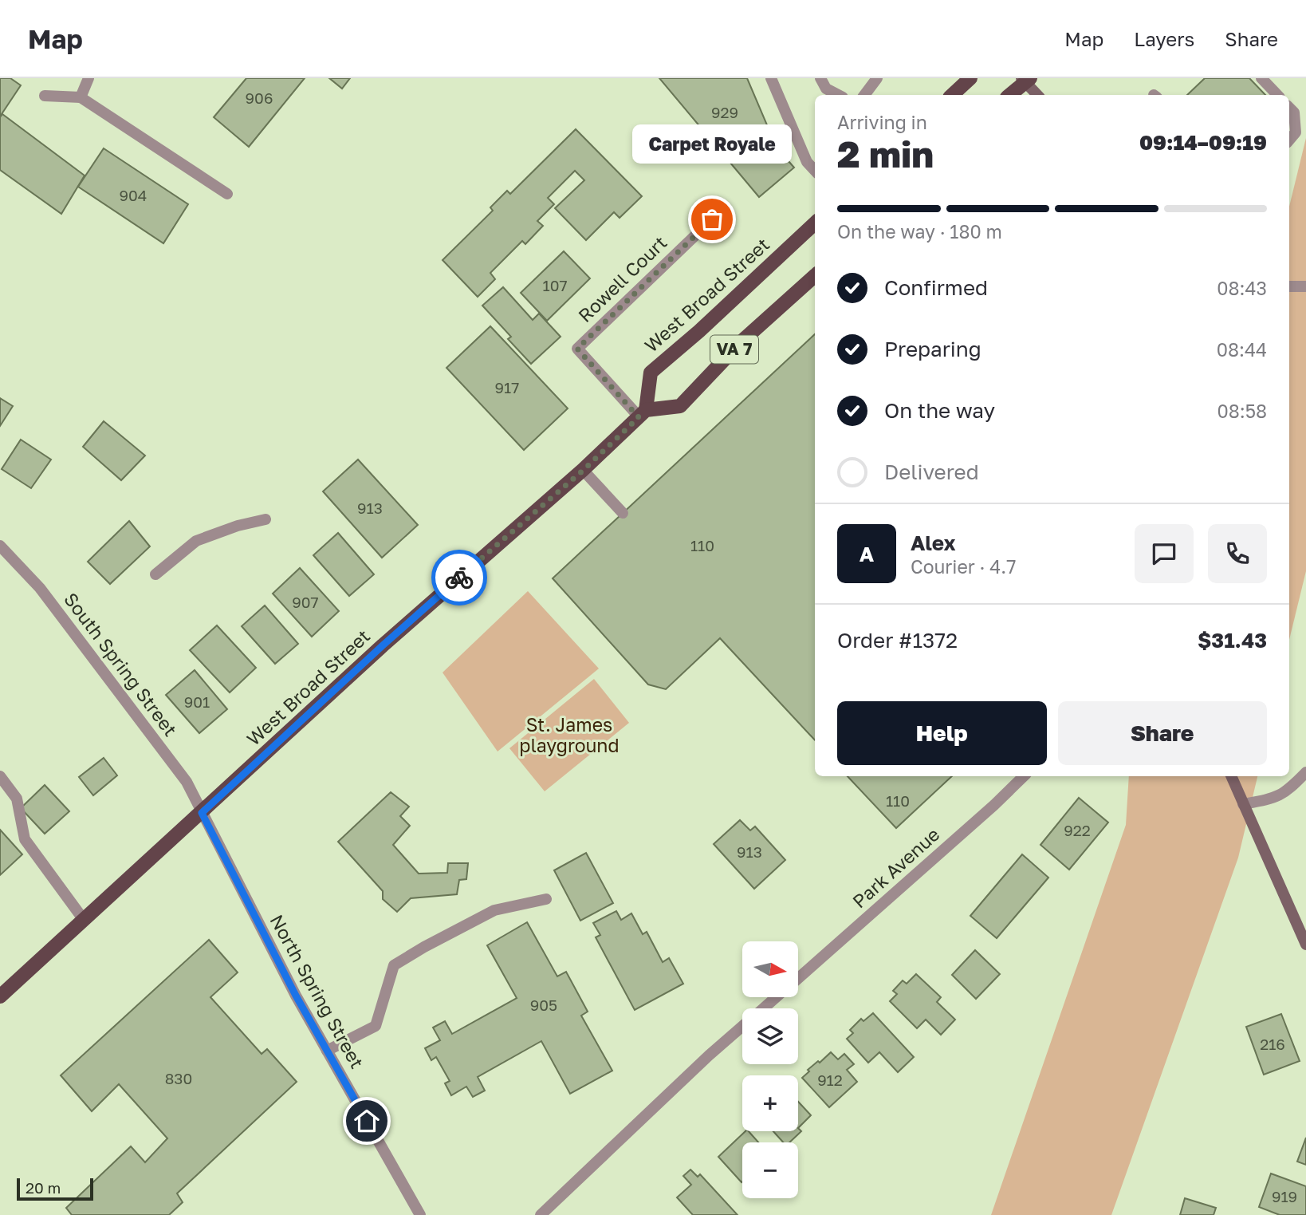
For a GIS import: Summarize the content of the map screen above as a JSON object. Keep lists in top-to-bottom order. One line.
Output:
{"streets":{"main road":["West Broad Street","VA 7"],"street":["Rowell Court","South Spring Street","Park Avenue","North Spring Street"]},"crossings":[["Rowell Court","West Broad Street"],["Rowell Court","VA 7"],["West Broad Street","VA 7"],["West Broad Street","South Spring Street"],["West Broad Street","North Spring Street"],["South Spring Street","North Spring Street"]],"parks":["St. James playground"],"places":["Carpet Royale"],"house_numbers":["906","929","904","107","917","913","110","907","901","110","922","913","905","216","830","912","919"],"scale_bar":"20 m","north":"right","page":{"header":"Map","nav":["Map","Layers","Share"],"heading":["2 min","Arriving in","09:14–09:19"],"panel":["Alex","Courier · 4.7","Order #1372","$31.43"],"bubble":"Carpet Royale","bar":"On the way · 180 m","list":[["Confirmed","08:43"],["Preparing","08:44"],["On the way","08:58"],"Delivered"],"round":"A","buttons":["Help","Share"],"map_buttons":["+","−"],"scale":"20 m"}}
